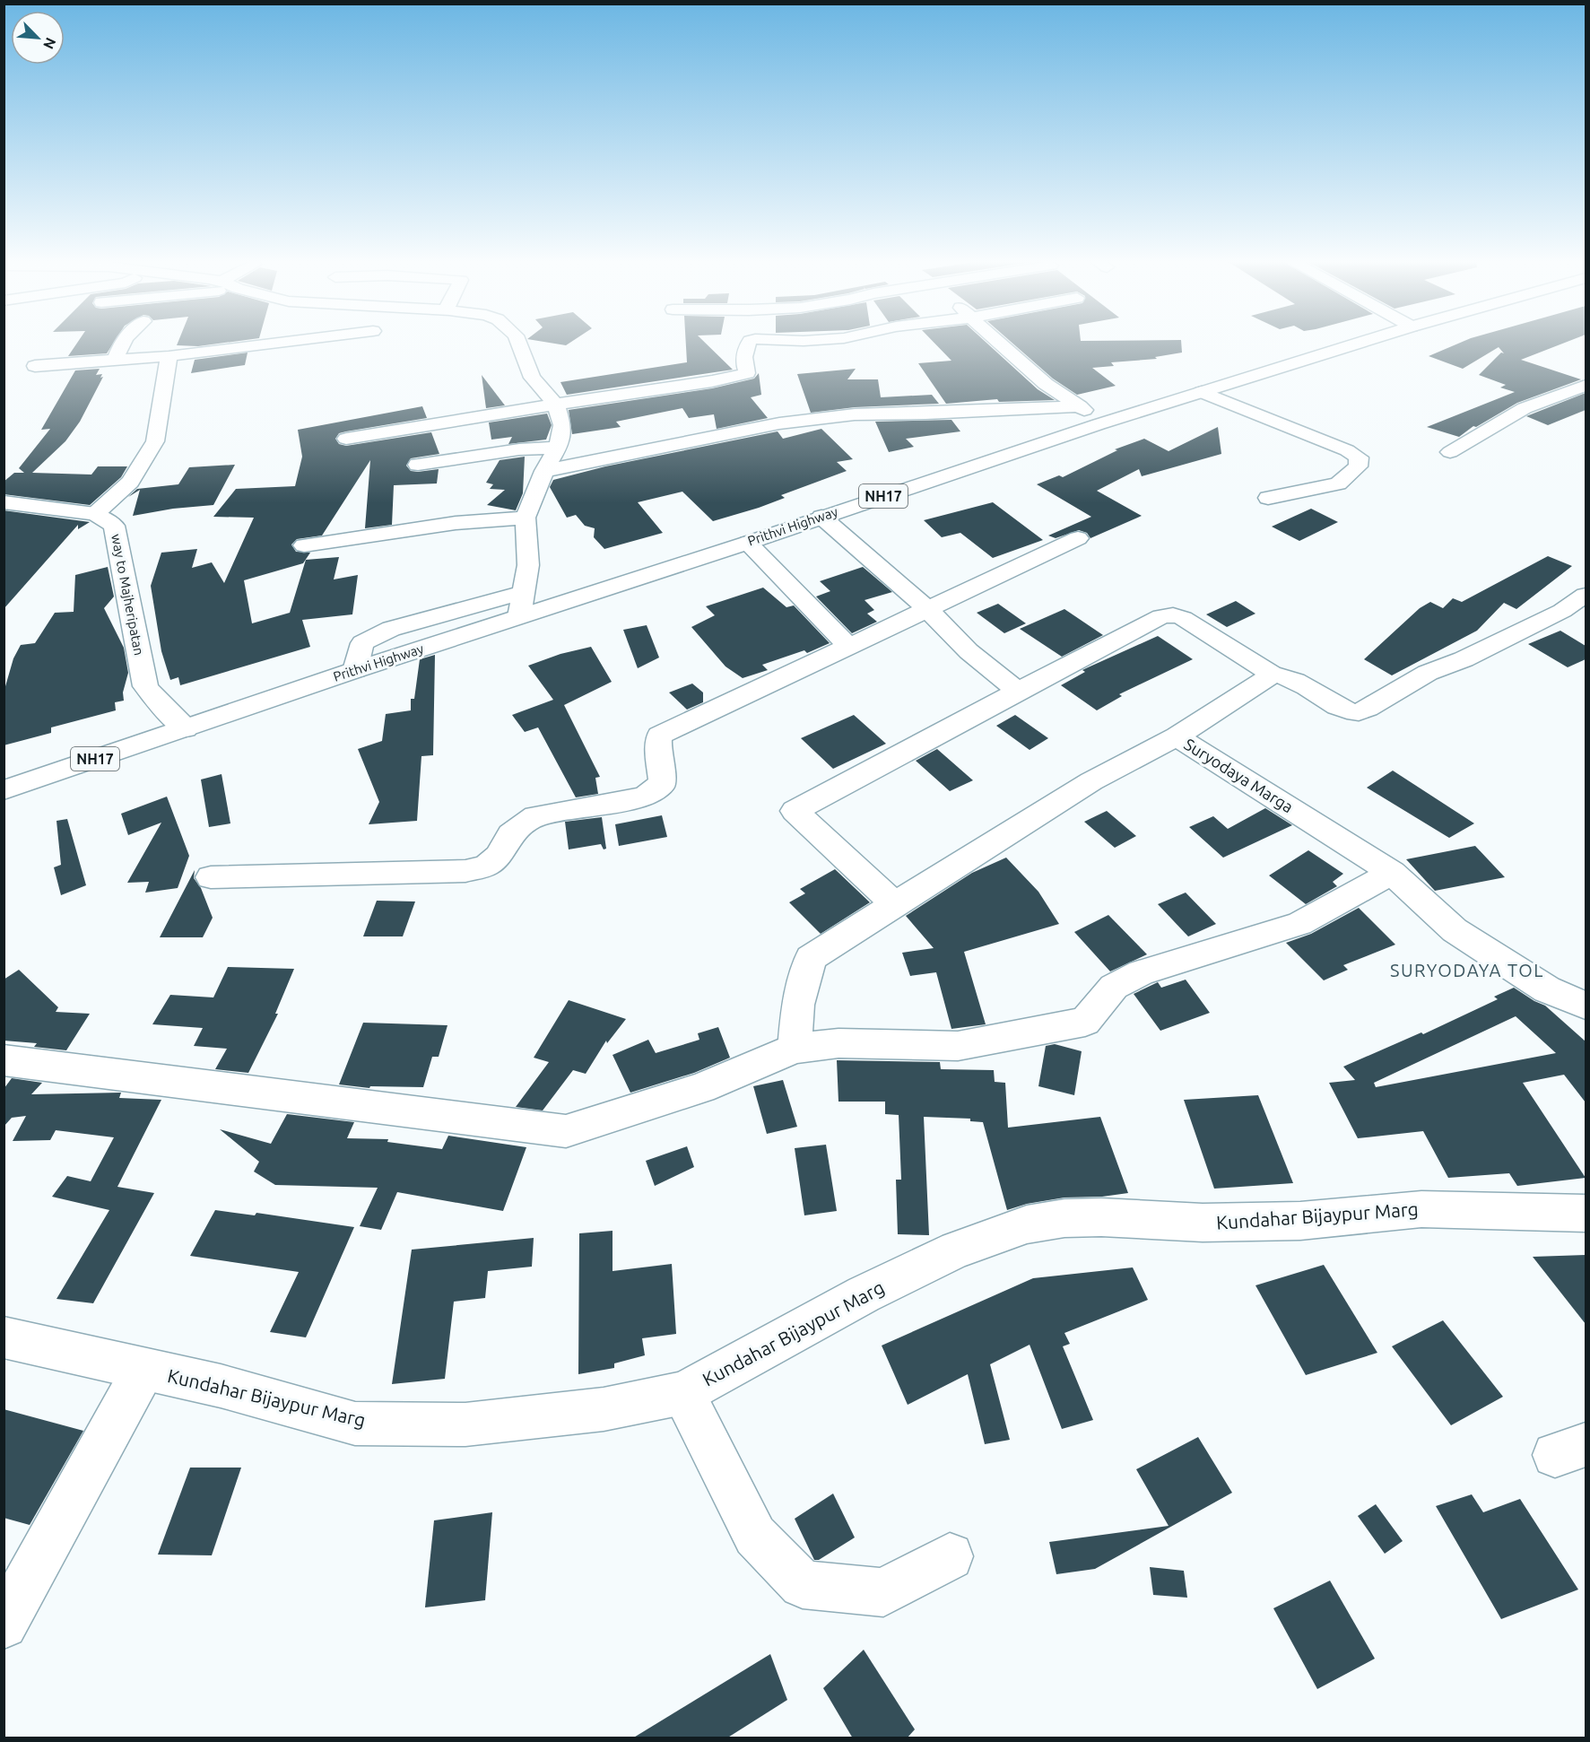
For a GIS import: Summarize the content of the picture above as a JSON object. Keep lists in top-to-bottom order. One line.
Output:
{"streets":{"main road":["NH17","Prithvi Highway","way to Majheripatan","Suryodaya Marga","Kundahar Bijaypur Marg"]},"crossings":[["Prithvi Highway","way to Majheripatan"]],"districts":["SURYODAYA TOL"],"north":"bottom right"}
